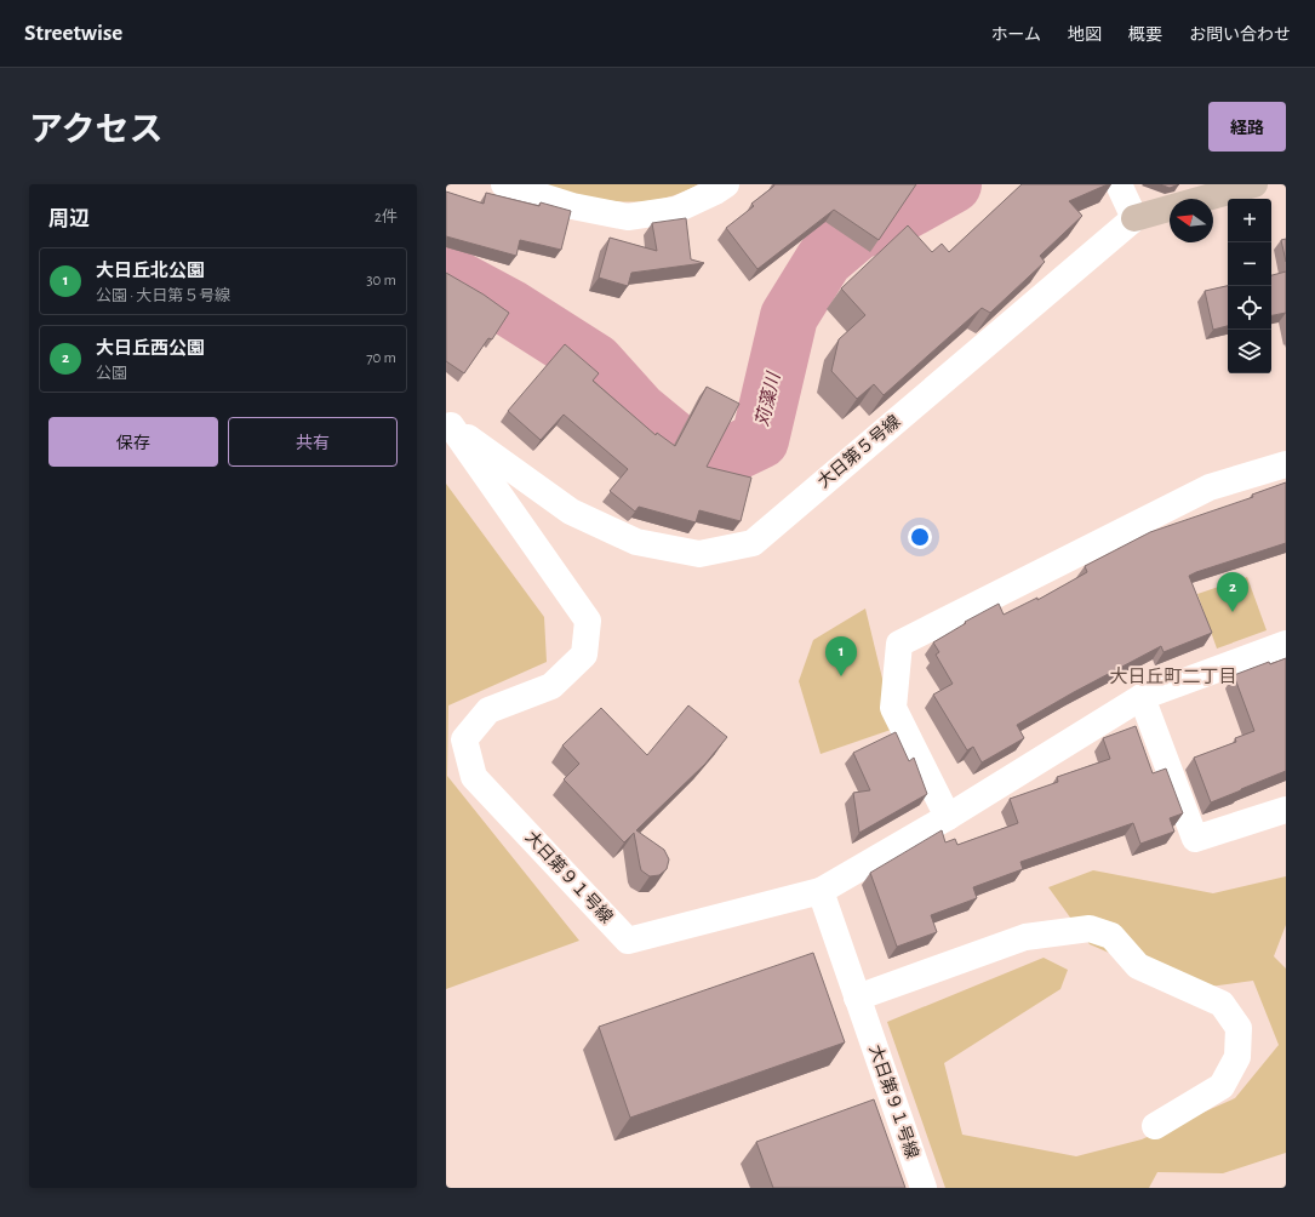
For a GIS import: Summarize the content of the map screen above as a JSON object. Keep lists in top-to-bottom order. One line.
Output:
{"streets":{"street":["大日第５号線","大日第９１号線"]},"crossings":[["大日第５号線","大日第９１号線"]],"districts":["大日丘町二丁目"],"water":["苅藻川"],"north":"left","page":{"header":"Streetwise","nav":["ホーム","地図","概要","お問い合わせ"],"title":"アクセス","buttons":["経路",["保存","共有"]],"heading":["周辺","2件"],"map_buttons":["+","−"],"list":[{"mark":"1","name":"大日丘北公園","note":"公園 · 大日第５号線","value":"30 m"},{"mark":"2","name":"大日丘西公園","note":"公園","value":"70 m"}],"pins":["2","1"]}}
